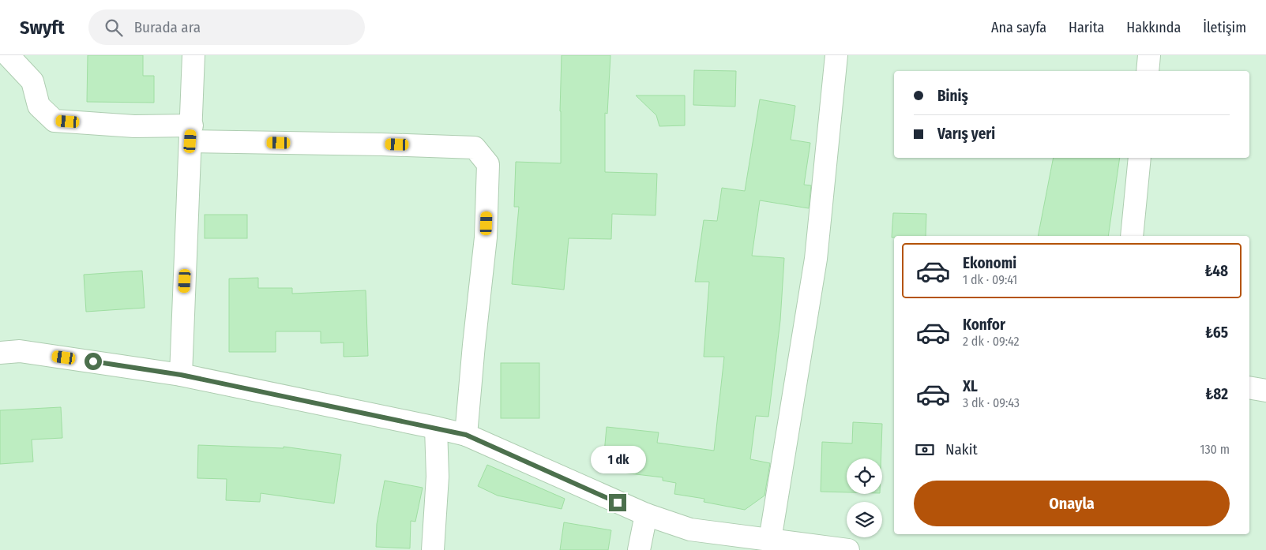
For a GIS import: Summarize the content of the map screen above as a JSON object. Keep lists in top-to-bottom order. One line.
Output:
{"page":{"header":"Swyft","search":"Burada ara","nav":["Ana sayfa","Harita","Hakkında","İletişim"],"banner":["Biniş","Varış yeri"],"list":[{"name":"Ekonomi","note":"1 dk · 09:41","value":"₺48"},{"name":"Konfor","note":"2 dk · 09:42","value":"₺65"},{"name":"XL","note":"3 dk · 09:43","value":"₺82"}],"pay":["Nakit","130 m"],"bubble":"1 dk","buttons":"Onayla"}}
